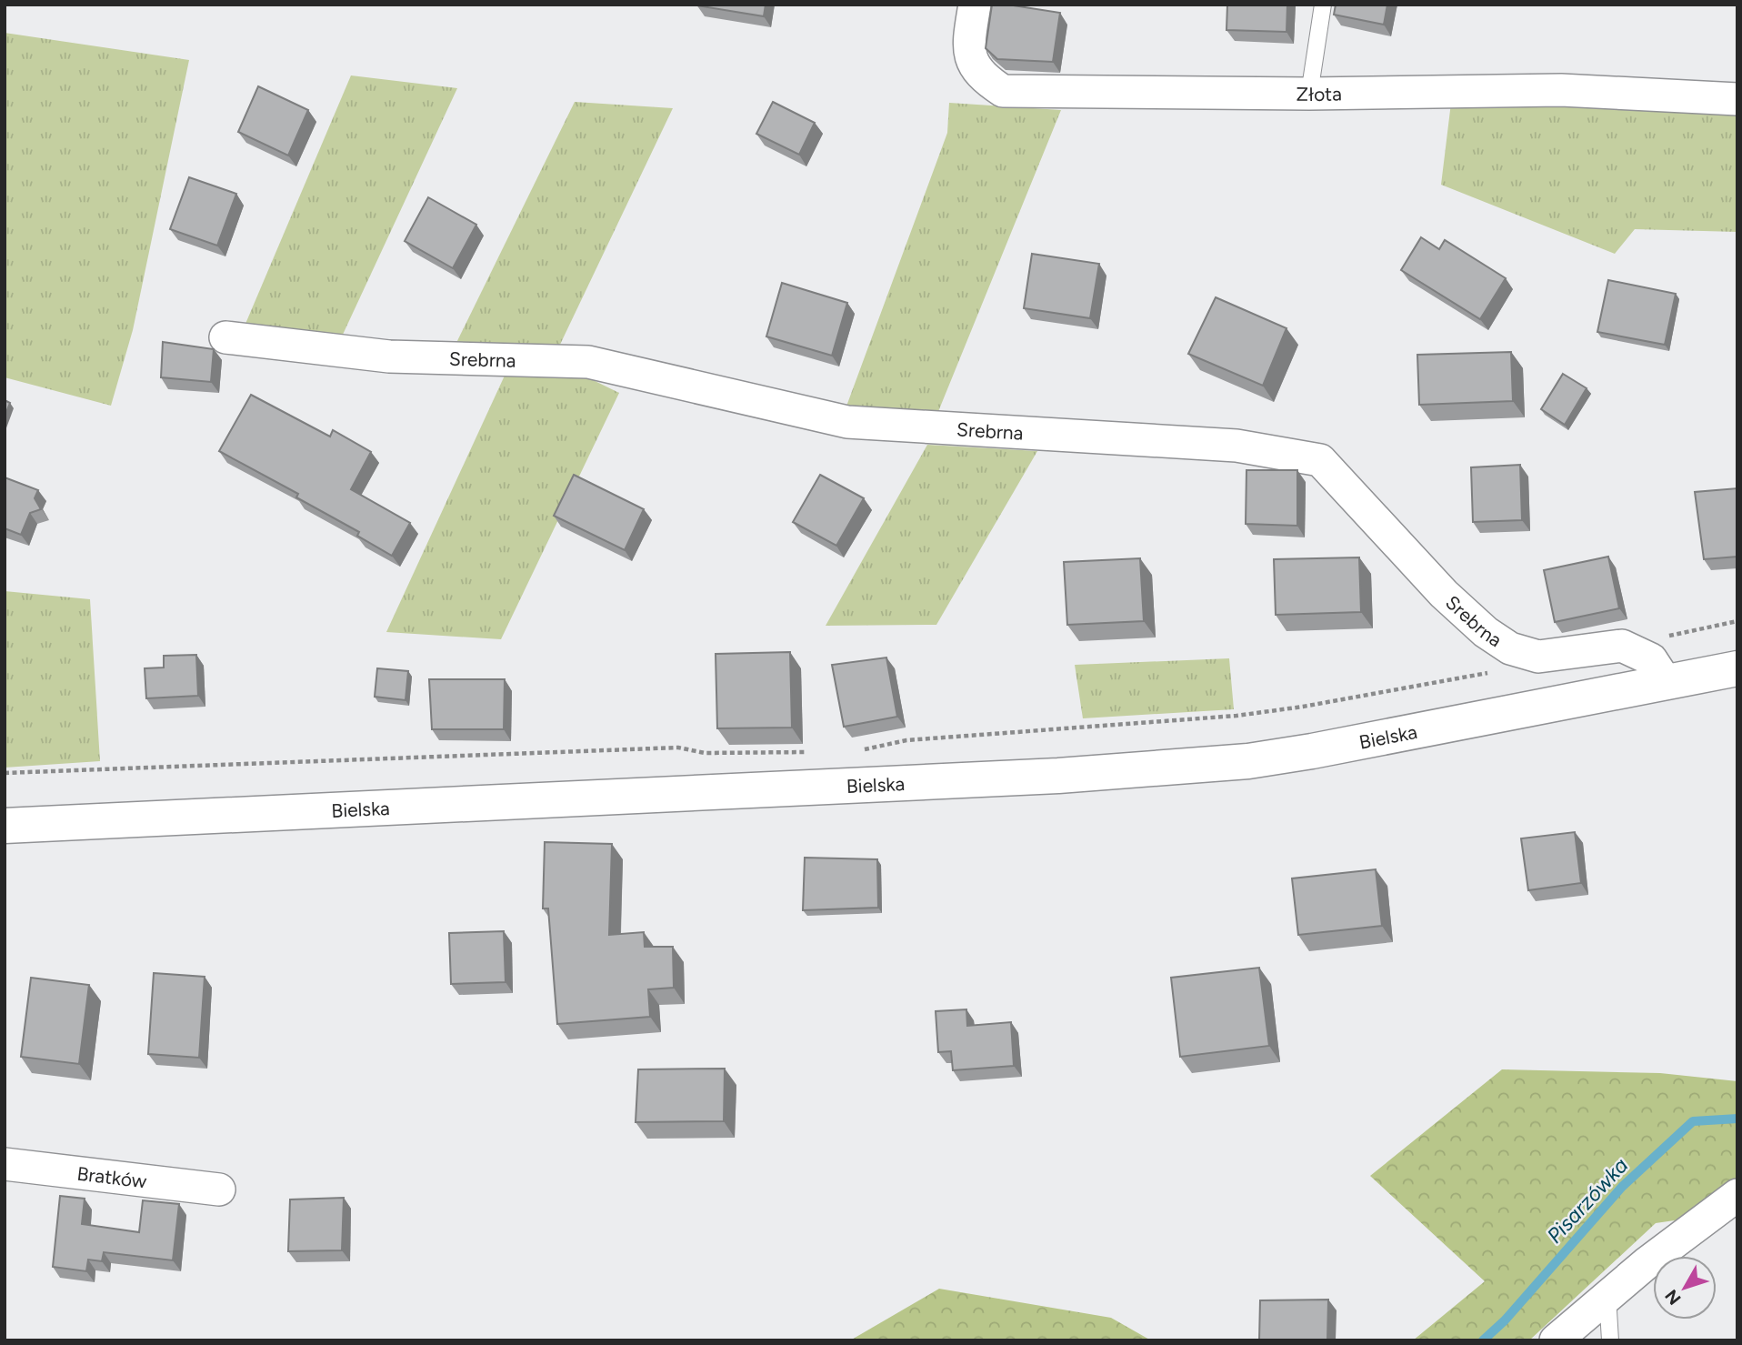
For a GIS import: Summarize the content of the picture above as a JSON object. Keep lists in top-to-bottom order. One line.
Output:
{"streets":{"main road":["Bielska"],"street":["Złota","Srebrna","Bratków"]},"water":["Pisarzówka"],"north":"bottom left"}
